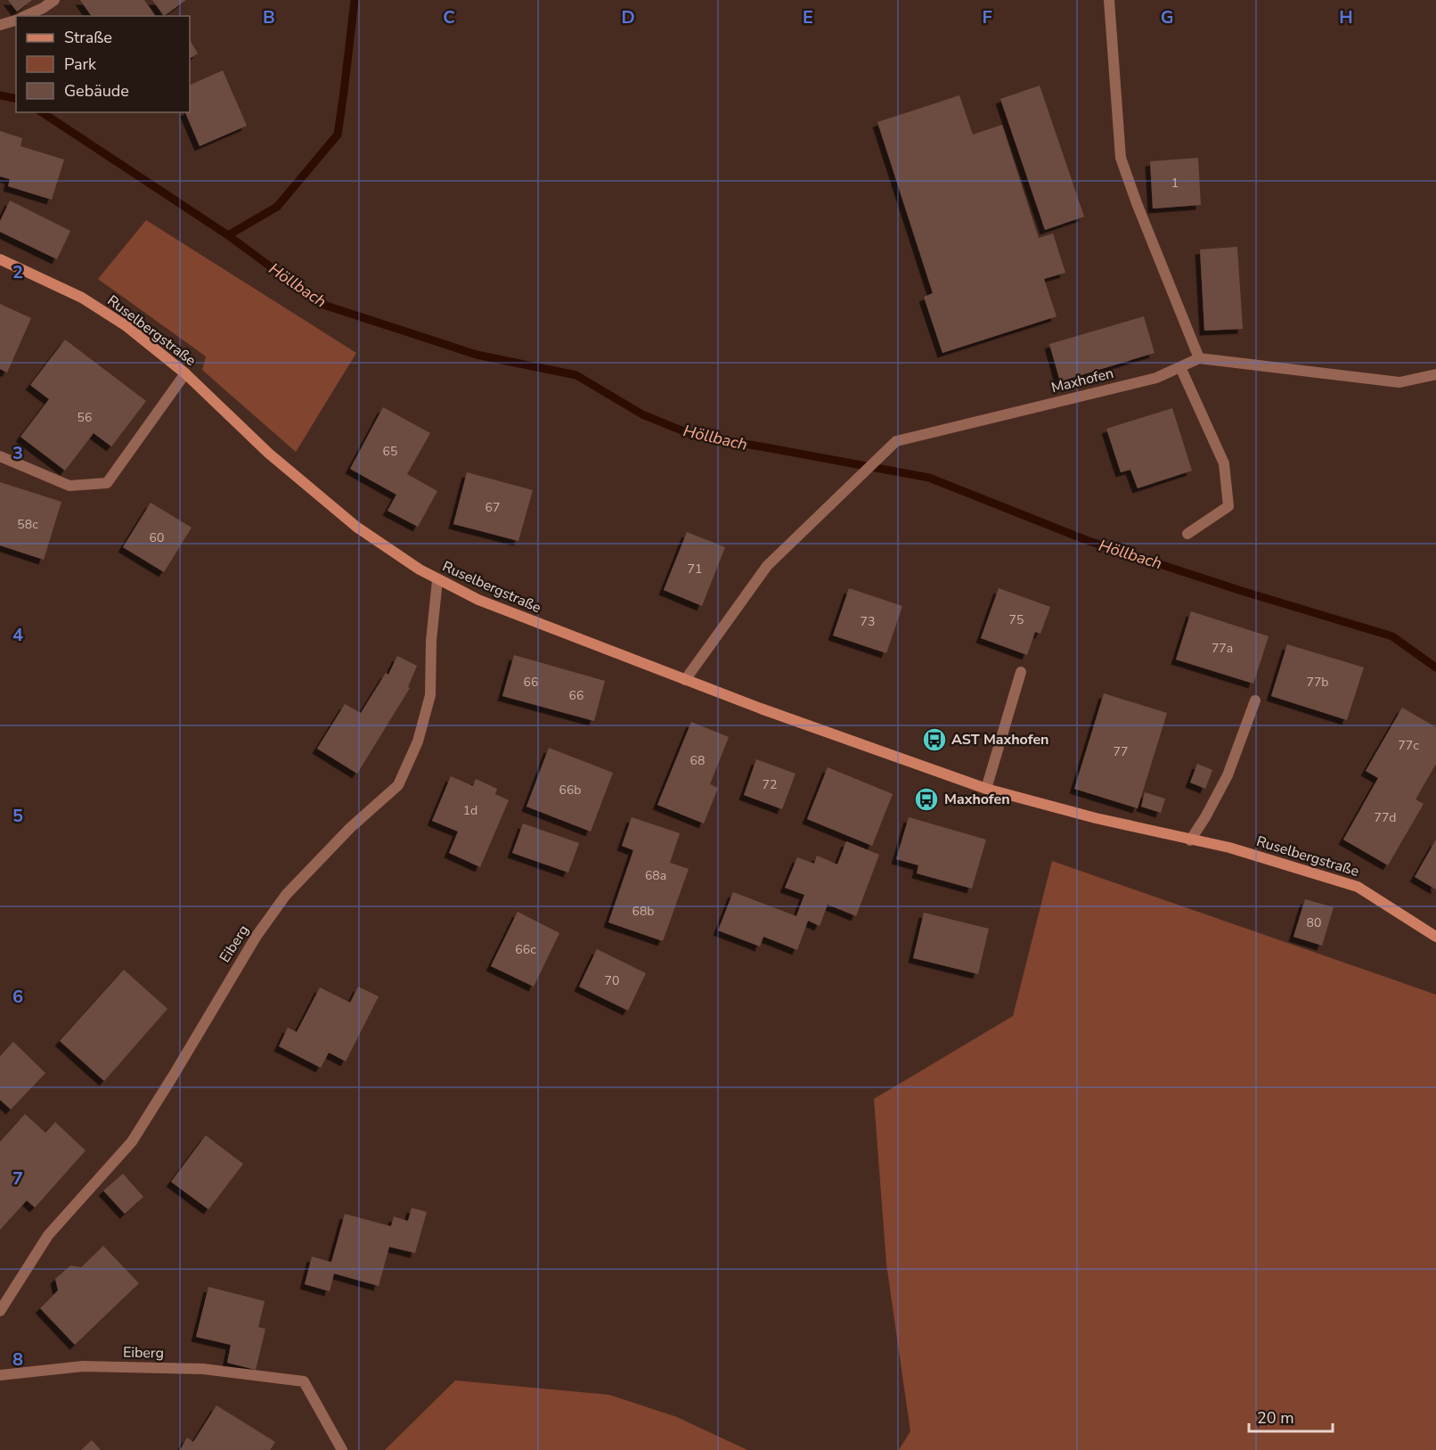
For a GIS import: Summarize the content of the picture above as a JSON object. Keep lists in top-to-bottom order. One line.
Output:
{"streets":{"main road":["Ruselbergstraße"],"street":["Maxhofen","Eiberg"]},"crossings":[["Ruselbergstraße","Maxhofen"],["Ruselbergstraße","Eiberg"]],"water":["Höllbach"],"places":{"bus stop":["AST Maxhofen","Maxhofen"]},"house_numbers":["1","56","65","67","58c","60","71","75","73","77a","66","77b","66","77c","77","68","72","66b","1d","77d","68a","68b","80","66c","70"],"legend":["Straße","Park","Gebäude"],"scale_bar":"20 m","grid":{"columns":["B","C","D","E","F","G","H"],"rows":["2","3","4","5","6","7","8"]}}
